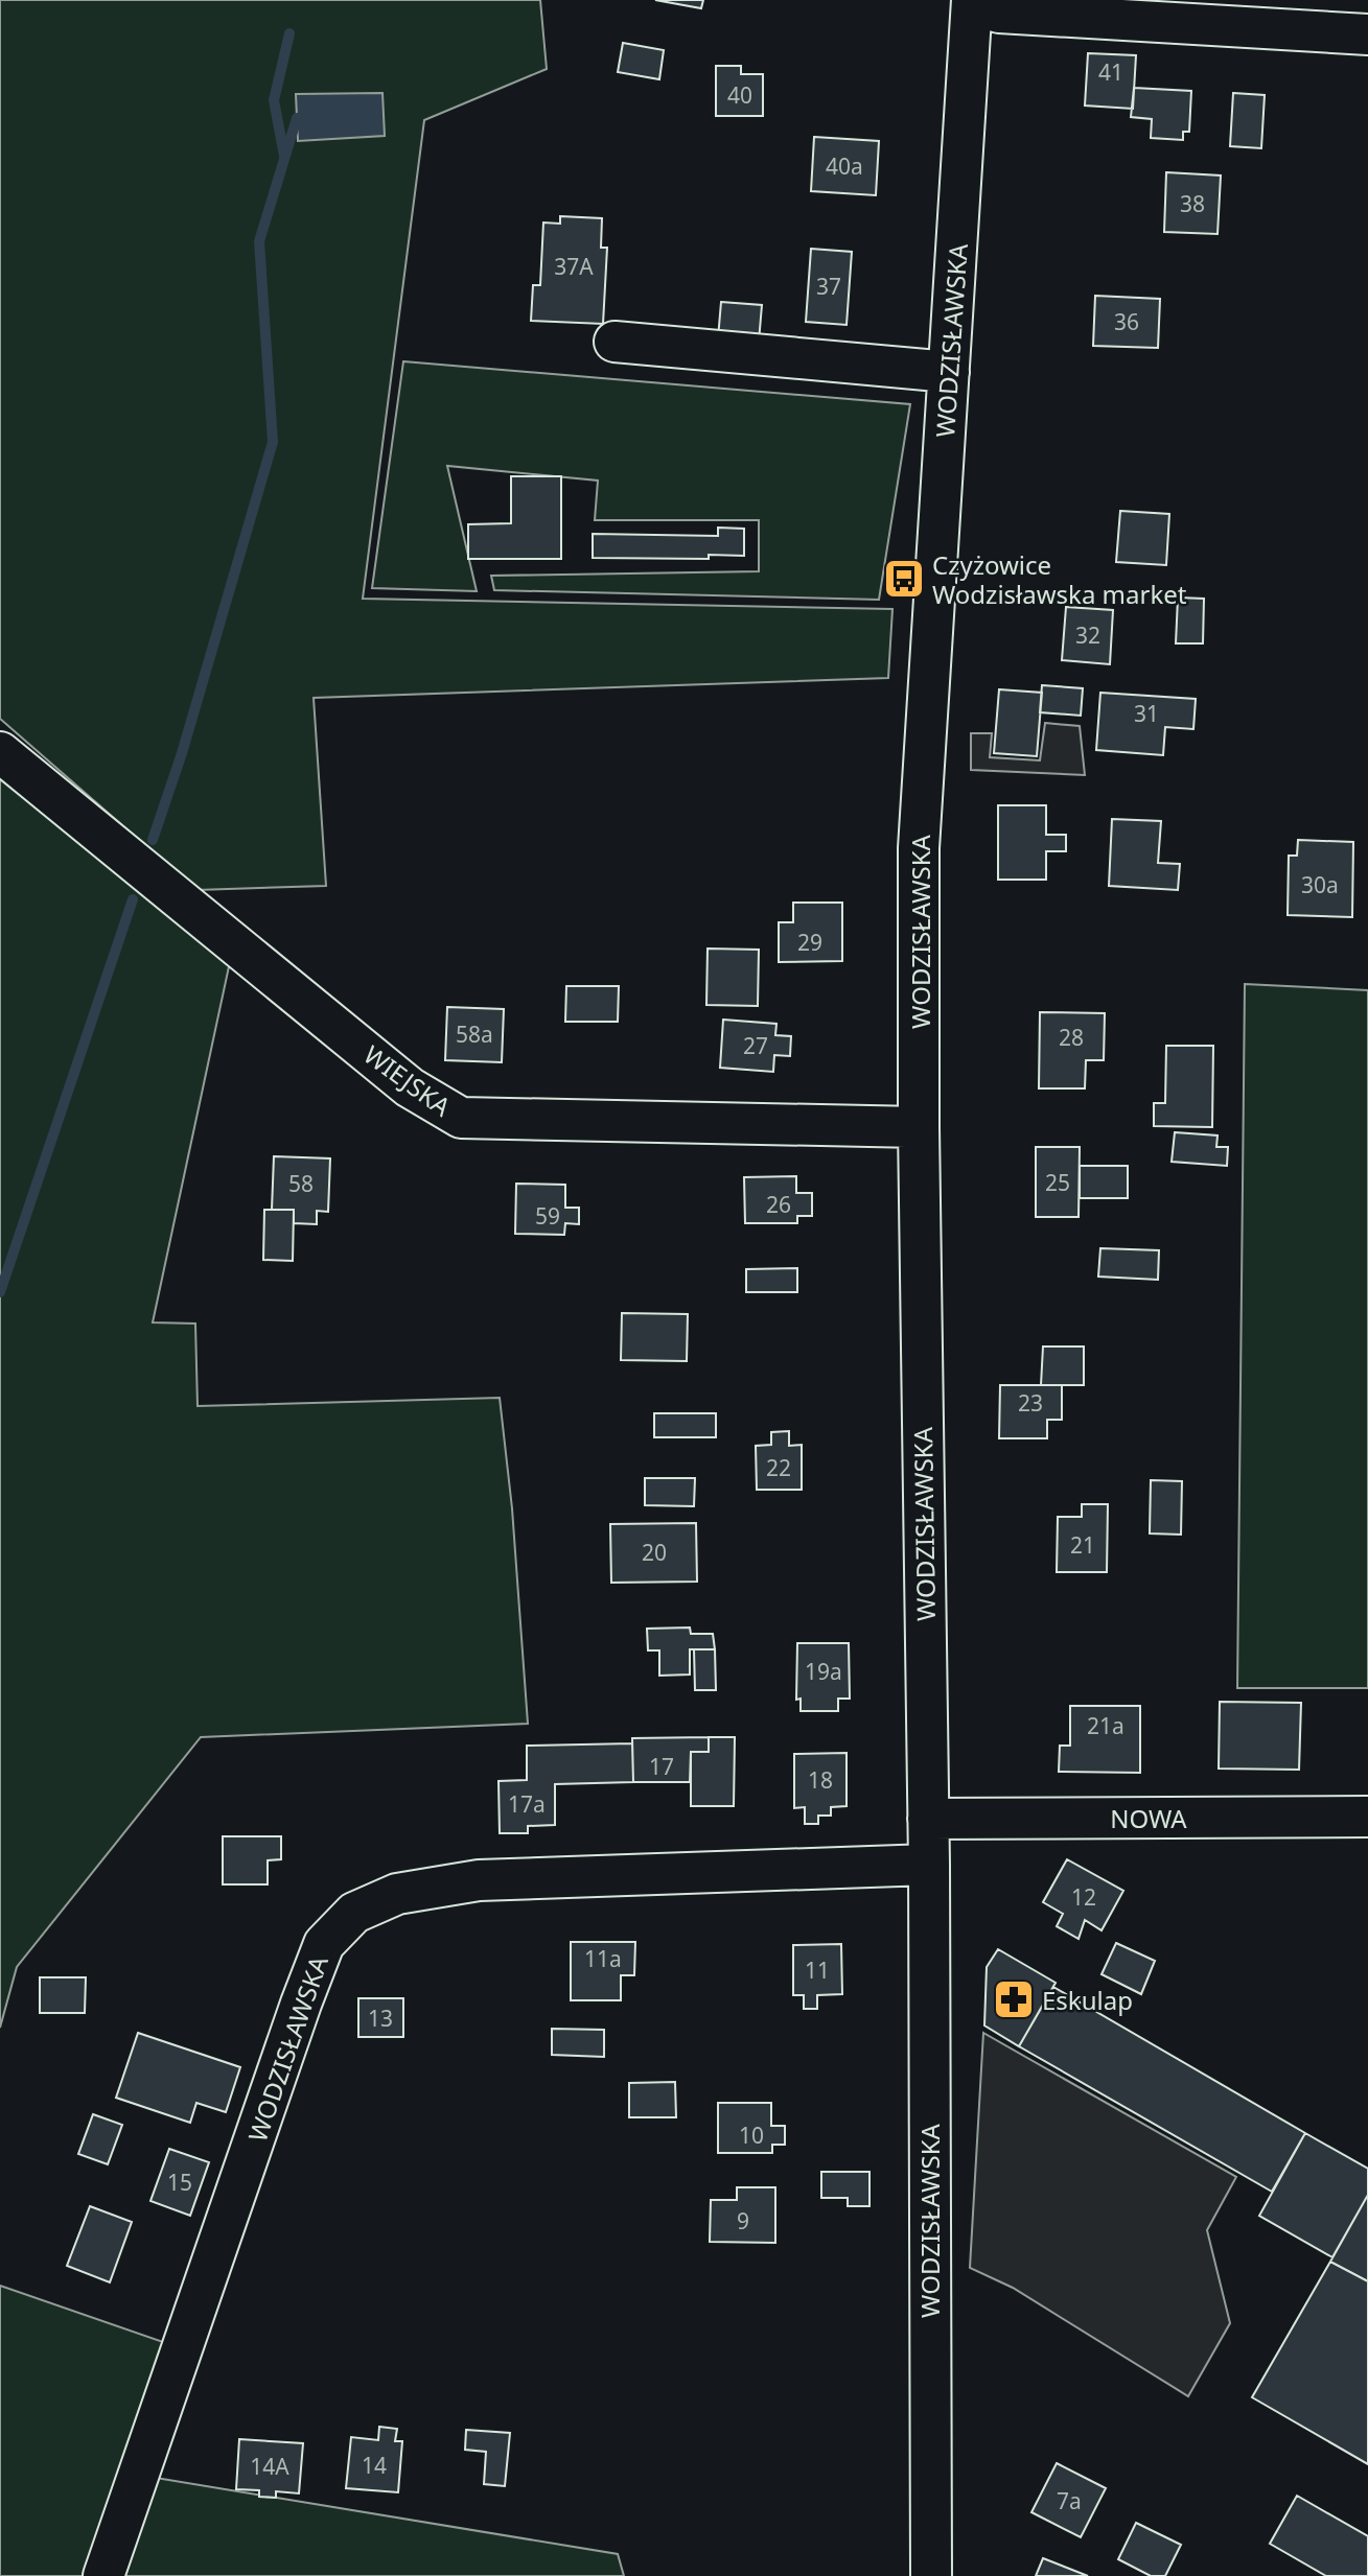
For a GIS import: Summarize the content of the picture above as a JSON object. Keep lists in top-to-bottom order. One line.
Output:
{"streets":{"street":["WODZISŁAWSKA","WIEJSKA","NOWA"]},"crossings":[["WODZISŁAWSKA","WIEJSKA"],["WODZISŁAWSKA","NOWA"]],"places":{"bus stop":["Czyżowice Wodzisławska market"],"pharmacy":["Eskulap"]},"house_numbers":["41","40","40a","38","37A","37","36","32","31","30a","29","58a","28","27","25","58","26","59","23","22","21","20","19a","21a","17","18","17a","12","11a","11","13","10","15","9","14","14A","7a"]}
